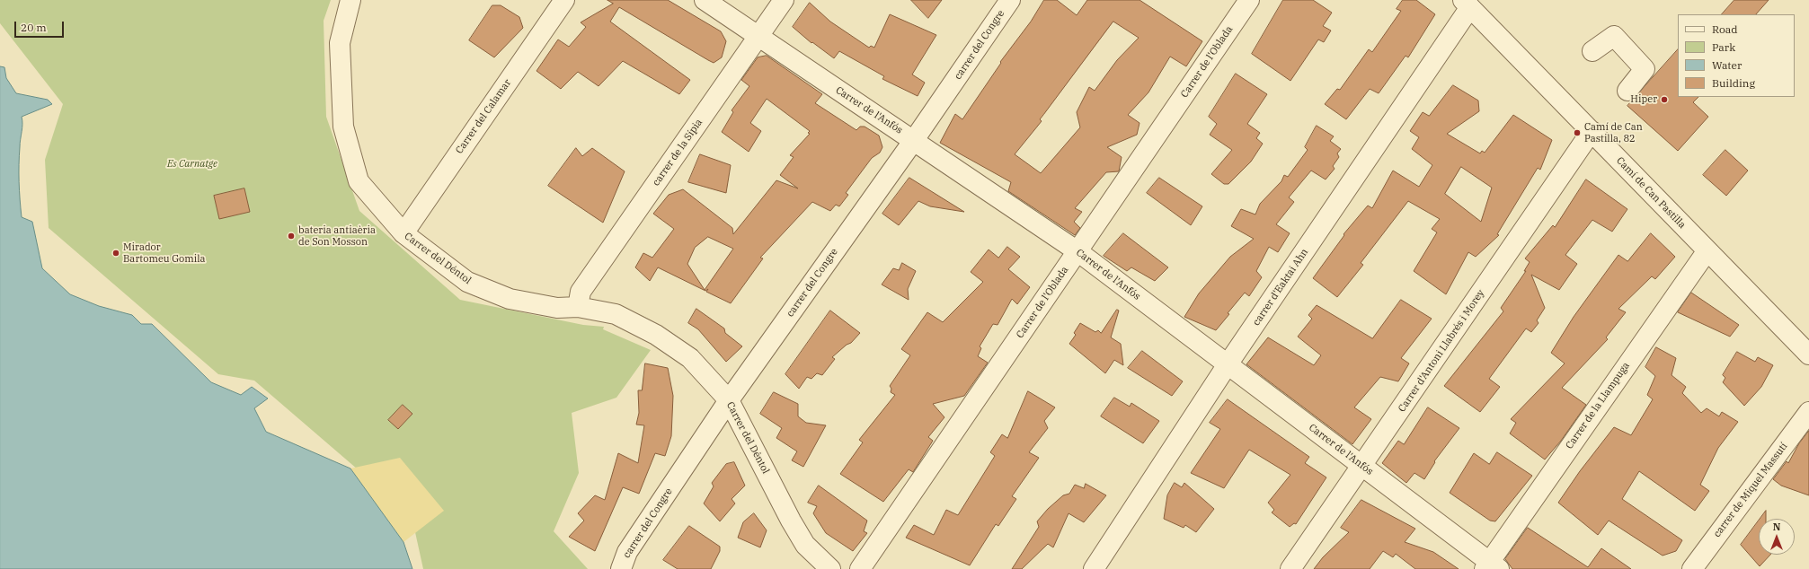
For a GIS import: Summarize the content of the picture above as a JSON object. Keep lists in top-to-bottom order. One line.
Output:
{"streets":{"street":["carrer del Congre","Carrer de l'Oblada","Carrer de l'Anfós","Carrer del Calamar","carrer de la Sípia","Camí de Can Pastilla","Carrer del Déntol","carrer d'Eaktai Ahn","Carrer d'Antoni Llabrés i Morey","Carrer de la Llampuga","carrer de Miquel Massutí"]},"crossings":[["carrer del Congre","Carrer de l'Anfós"],["carrer del Congre","Carrer del Déntol"],["Carrer de l'Oblada","Carrer de l'Anfós"],["Carrer de l'Anfós","carrer de la Sípia"],["Carrer de l'Anfós","carrer d'Eaktai Ahn"],["Carrer de l'Anfós","Carrer d'Antoni Llabrés i Morey"],["Carrer de l'Anfós","Carrer de la Llampuga"],["Carrer del Calamar","Carrer del Déntol"],["carrer de la Sípia","Carrer del Déntol"],["Camí de Can Pastilla","carrer d'Eaktai Ahn"],["Camí de Can Pastilla","Carrer d'Antoni Llabrés i Morey"],["Camí de Can Pastilla","Carrer de la Llampuga"]],"parks":["Es Carnatge"],"places":["Hiper","Camí de Can Pastilla, 82","bateria antiaèria de Son Mosson","Mirador Bartomeu Gomila"],"legend":["Road","Park","Water","Building"],"scale_bar":"20 m","north":"top"}
